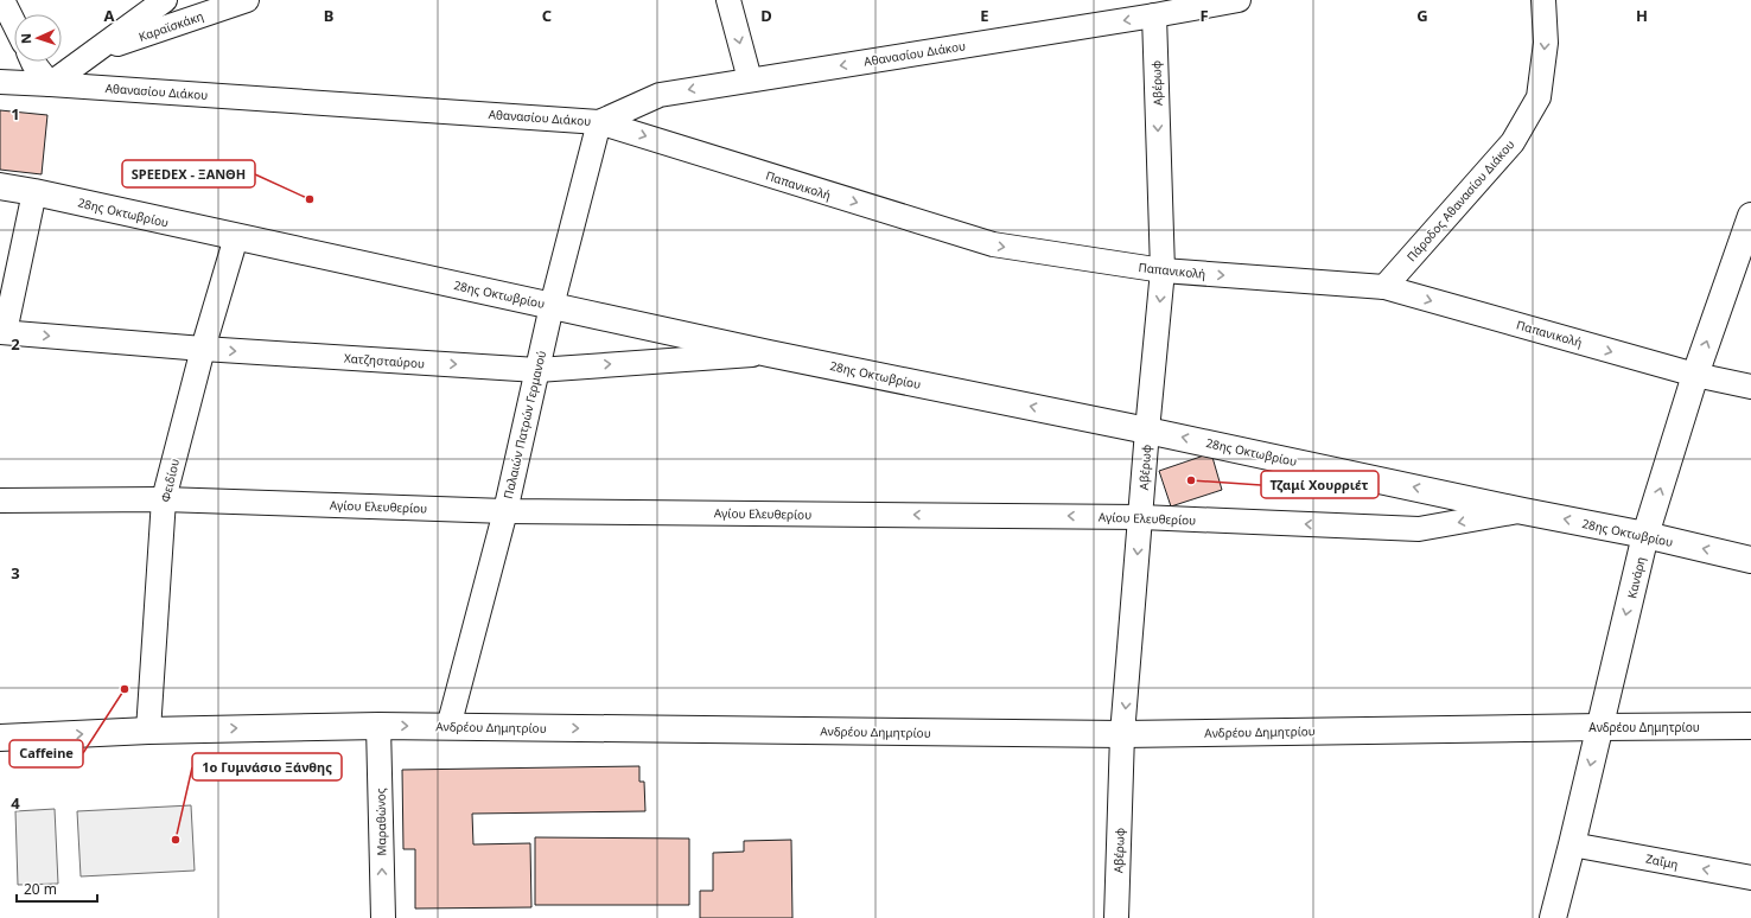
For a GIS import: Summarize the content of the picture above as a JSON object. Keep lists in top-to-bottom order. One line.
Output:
{"streets":{"main road":["28ης Οκτωβρίου","Κανάρη","Ανδρέου Δημητρίου"],"street":["Καραϊσκάκη","Αθανασίου Διάκου","Αβέρωφ","Παπανικολή","Πάροδος Αθανασίου Διάκου","Χατζησταύρου","Παλαιών Πατρών Γερμανού","Φειδίου","Αγίου Ελευθερίου","Μαραθώνος","Ζαΐμη"]},"crossings":[["Αθανασίου Διάκου","Αβέρωφ"],["Αθανασίου Διάκου","Παπανικολή"],["Αθανασίου Διάκου","Παλαιών Πατρών Γερμανού"],["Αβέρωφ","Παπανικολή"],["Αβέρωφ","28ης Οκτωβρίου"],["Αβέρωφ","Αγίου Ελευθερίου"],["Αβέρωφ","Ανδρέου Δημητρίου"],["Παπανικολή","Πάροδος Αθανασίου Διάκου"],["Παπανικολή","Παλαιών Πατρών Γερμανού"],["Παπανικολή","Κανάρη"],["28ης Οκτωβρίου","Χατζησταύρου"],["28ης Οκτωβρίου","Παλαιών Πατρών Γερμανού"],["28ης Οκτωβρίου","Φειδίου"],["28ης Οκτωβρίου","Αγίου Ελευθερίου"],["28ης Οκτωβρίου","Κανάρη"],["Χατζησταύρου","Παλαιών Πατρών Γερμανού"],["Χατζησταύρου","Φειδίου"],["Παλαιών Πατρών Γερμανού","Αγίου Ελευθερίου"],["Παλαιών Πατρών Γερμανού","Ανδρέου Δημητρίου"],["Φειδίου","Αγίου Ελευθερίου"],["Φειδίου","Ανδρέου Δημητρίου"],["Κανάρη","Ανδρέου Δημητρίου"],["Κανάρη","Ζαΐμη"],["Ανδρέου Δημητρίου","Μαραθώνος"]],"one_way":["Αθανασίου Διάκου","Αβέρωφ","Παπανικολή","Πάροδος Αθανασίου Διάκου","28ης Οκτωβρίου","Χατζησταύρου","Αγίου Ελευθερίου","Ανδρέου Δημητρίου","Μαραθώνος","Ζαΐμη"],"places":["SPEEDEX - ΞΑΝΘΗ","Τζαμί Χουρριέτ","Caffeine","1ο Γυμνάσιο Ξάνθης"],"scale_bar":"20 m","north":"left","grid":{"columns":["A","B","C","D","E","F","G","H"],"rows":["1","2","3","4"]}}
